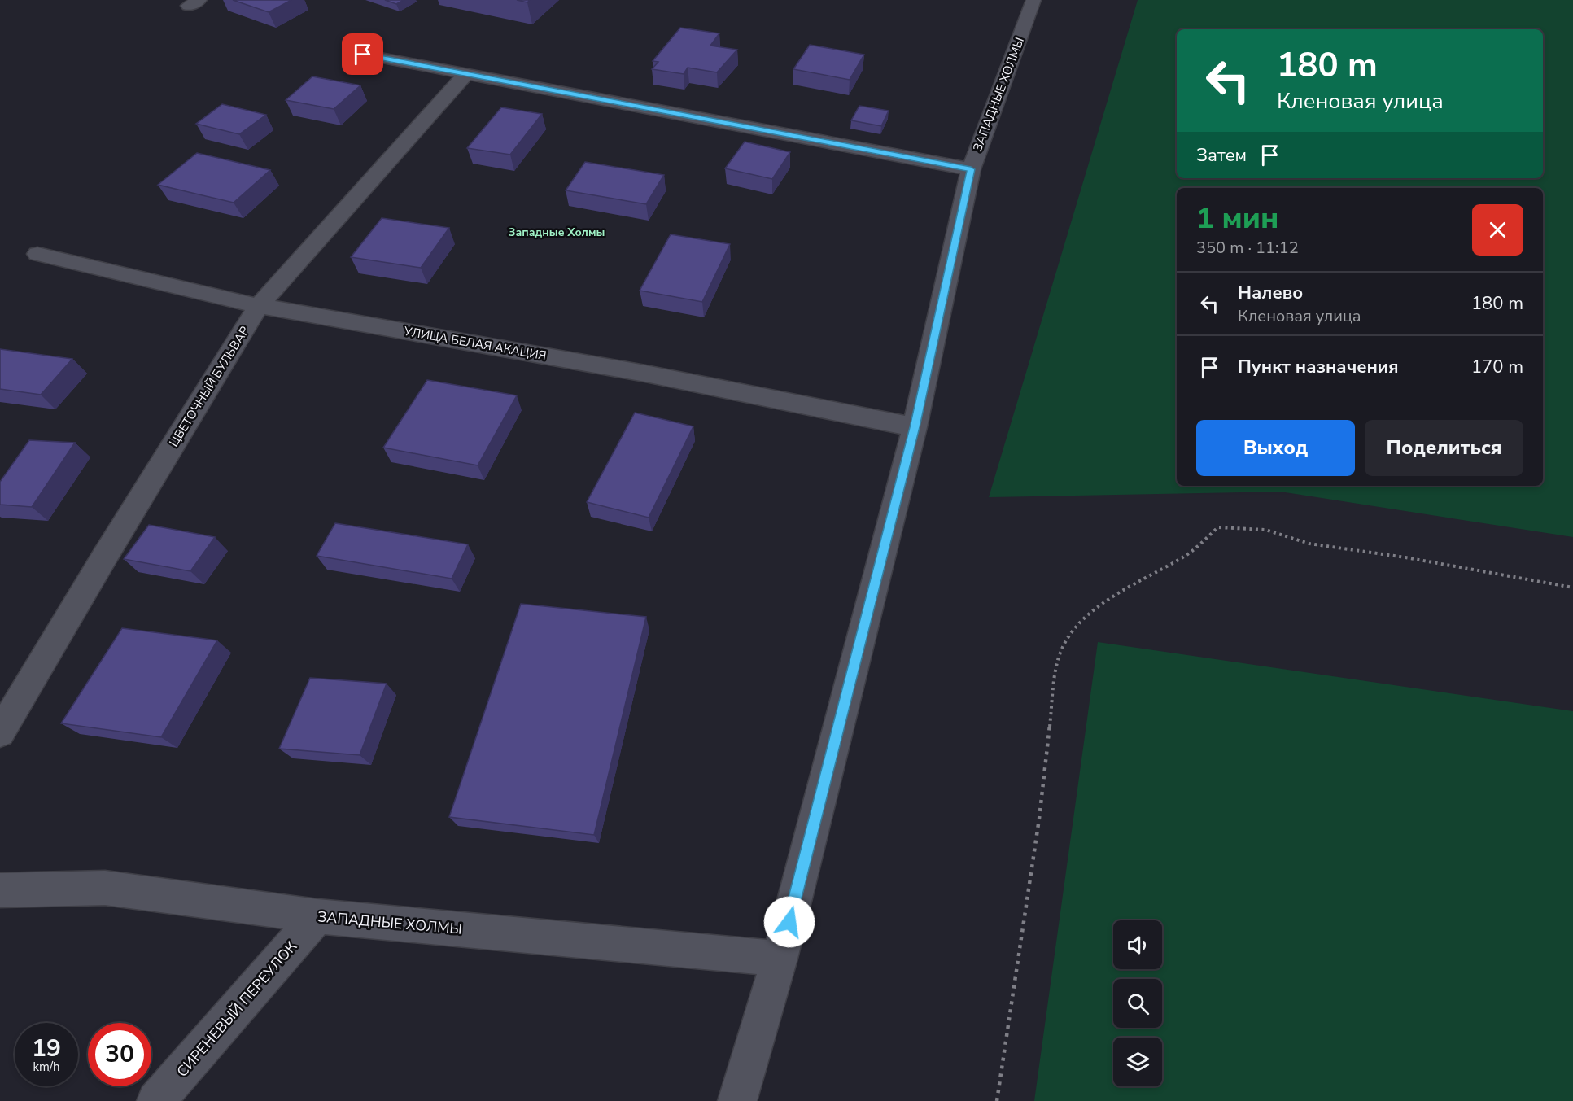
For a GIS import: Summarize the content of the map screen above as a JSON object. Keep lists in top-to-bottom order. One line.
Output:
{"streets":{"street":["ЗАПАДНЫЕ ХОЛМЫ","УЛИЦА БЕЛАЯ АКАЦИЯ","ЦВЕТОЧНЫЙ БУЛЬВАР","СИРЕНЕВЫЙ ПЕРЕУЛОК"]},"crossings":[["ЗАПАДНЫЕ ХОЛМЫ","УЛИЦА БЕЛАЯ АКАЦИЯ"],["ЗАПАДНЫЕ ХОЛМЫ","СИРЕНЕВЫЙ ПЕРЕУЛОК"],["УЛИЦА БЕЛАЯ АКАЦИЯ","ЦВЕТОЧНЫЙ БУЛЬВАР"]],"districts":["Западные Холмы"],"page":{"turn":["180 m","Кленовая улица"],"then":"Затем","heading":["1 мин","350 m · 11:12"],"list":[{"name":"Налево","note":"Кленовая улица","value":"180 m"},{"name":"Пункт назначения","value":"170 m"}],"buttons":["Выход","Поделиться"],"speed":"19 km/h","limit":"30"}}
